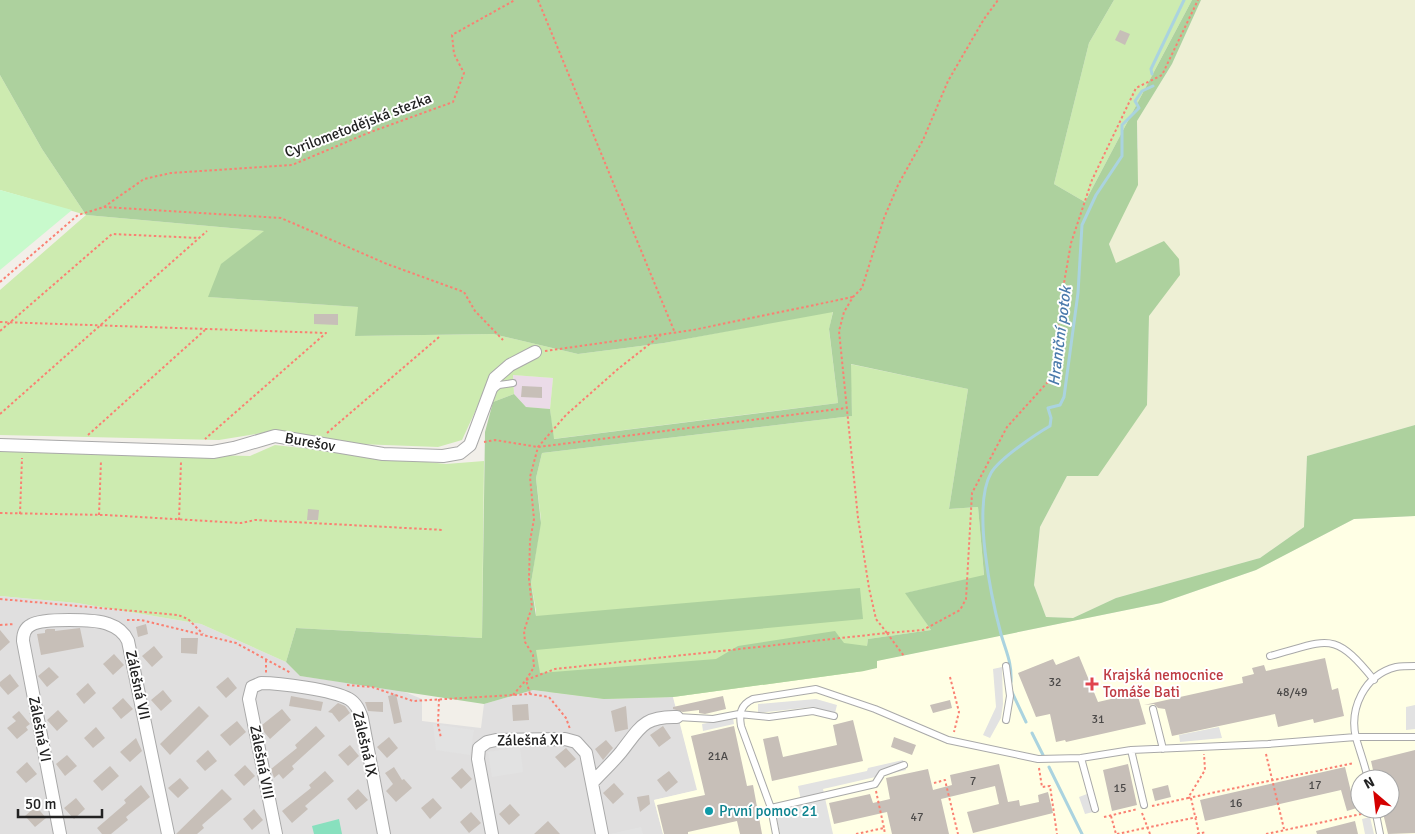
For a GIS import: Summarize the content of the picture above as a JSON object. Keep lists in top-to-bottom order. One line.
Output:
{"streets":{"street":["Burešov","Zálešná VII","Zálešná VI","Zálešná XI","Zálešná IX","Zálešná VIII"],"path":["Cyrilometodějská stezka"]},"crossings":[["Zálešná IX","Zálešná VIII"]],"water":["Hraniční potok"],"places":{"health":["Krajská nemocnice Tomáše Bati"],"other":["První pomoc 21"]},"house_numbers":["32","48/49","31","21A","7","17","15","16","47"],"scale_bar":"50 m","north":"top left"}
